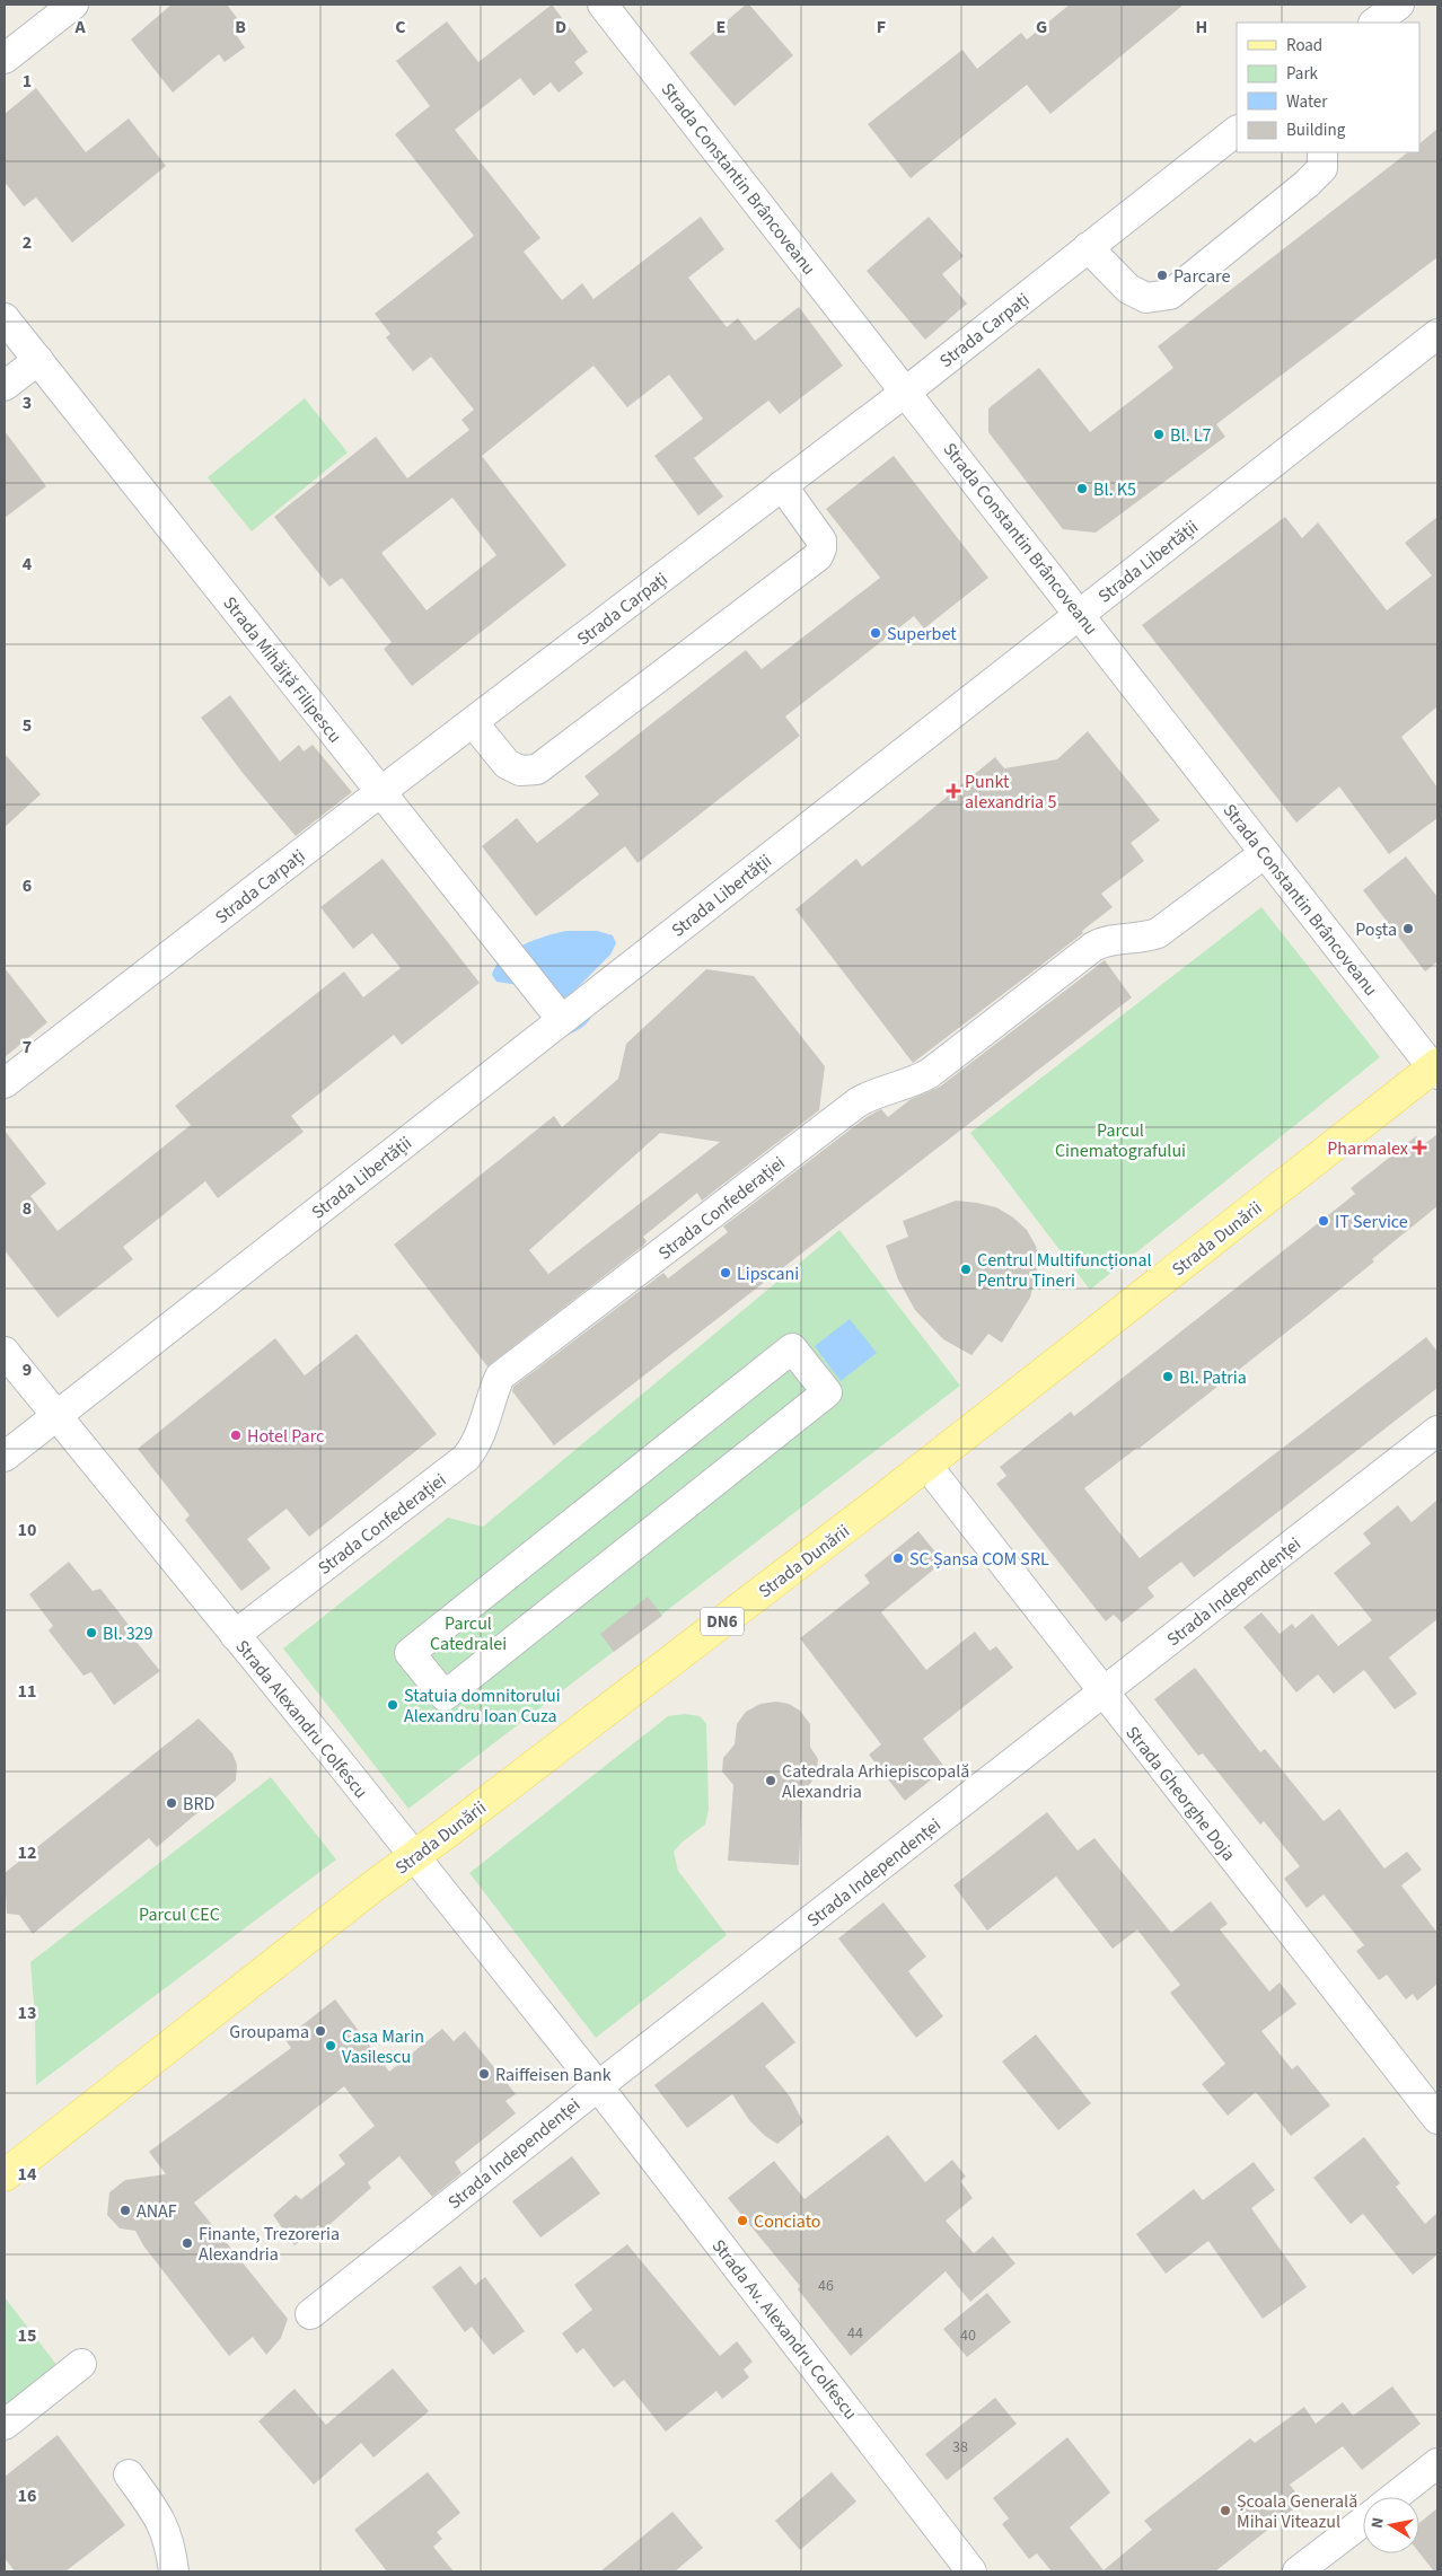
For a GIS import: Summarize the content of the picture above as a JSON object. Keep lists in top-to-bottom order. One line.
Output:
{"streets":{"main road":["Strada Dunării","DN6"],"street":["Strada Constantin Brâncoveanu","Strada Carpați","Strada Libertății","Strada Mihăiță Filipescu","Strada Confederației","Strada Independenței","Strada Alexandru Colfescu","Strada Gheorghe Doja","Strada Av. Alexandru Colfescu"]},"crossings":[["Strada Constantin Brâncoveanu","Strada Carpați"],["Strada Constantin Brâncoveanu","Strada Libertății"],["Strada Constantin Brâncoveanu","Strada Confederației"],["Strada Constantin Brâncoveanu","Strada Dunării"],["Strada Carpați","Strada Mihăiță Filipescu"],["Strada Libertății","Strada Mihăiță Filipescu"],["Strada Libertății","Strada Alexandru Colfescu"],["Strada Confederației","Strada Alexandru Colfescu"],["Strada Dunării","Strada Alexandru Colfescu"],["Strada Dunării","Strada Gheorghe Doja"],["Strada Independenței","Strada Alexandru Colfescu"],["Strada Independenței","Strada Gheorghe Doja"],["Strada Independenței","Strada Av. Alexandru Colfescu"],["Strada Alexandru Colfescu","Strada Av. Alexandru Colfescu"]],"parks":["Parcul Cinematografului","Parcul Catedralei","Parcul CEC"],"places":{"other":["Parcare","Bl. L7","Bl. K5","Superbet","Poșta","IT Service","Centrul Multifuncțional Pentru Tineri","Lipscani","Bl. Patria","Hotel Parc","SC Șansa COM SRL","Bl. 329","Statuia domnitorului Alexandru Ioan Cuza","Catedrala Arhiepiscopală Alexandria","BRD","Groupama","Casa Marin Vasilescu","Raiffeisen Bank","ANAF","Conciato","Finante, Trezoreria Alexandria","Școala Generală Mihai Viteazul"],"health":["Punkt alexandria 5","Pharmalex"]},"house_numbers":["46","44","40","38"],"legend":["Road","Park","Water","Building"],"north":"left","grid":{"columns":["A","B","C","D","E","F","G","H"],"rows":["1","2","3","4","5","6","7","8","9","10","11","12","13","14","15","16"]}}
